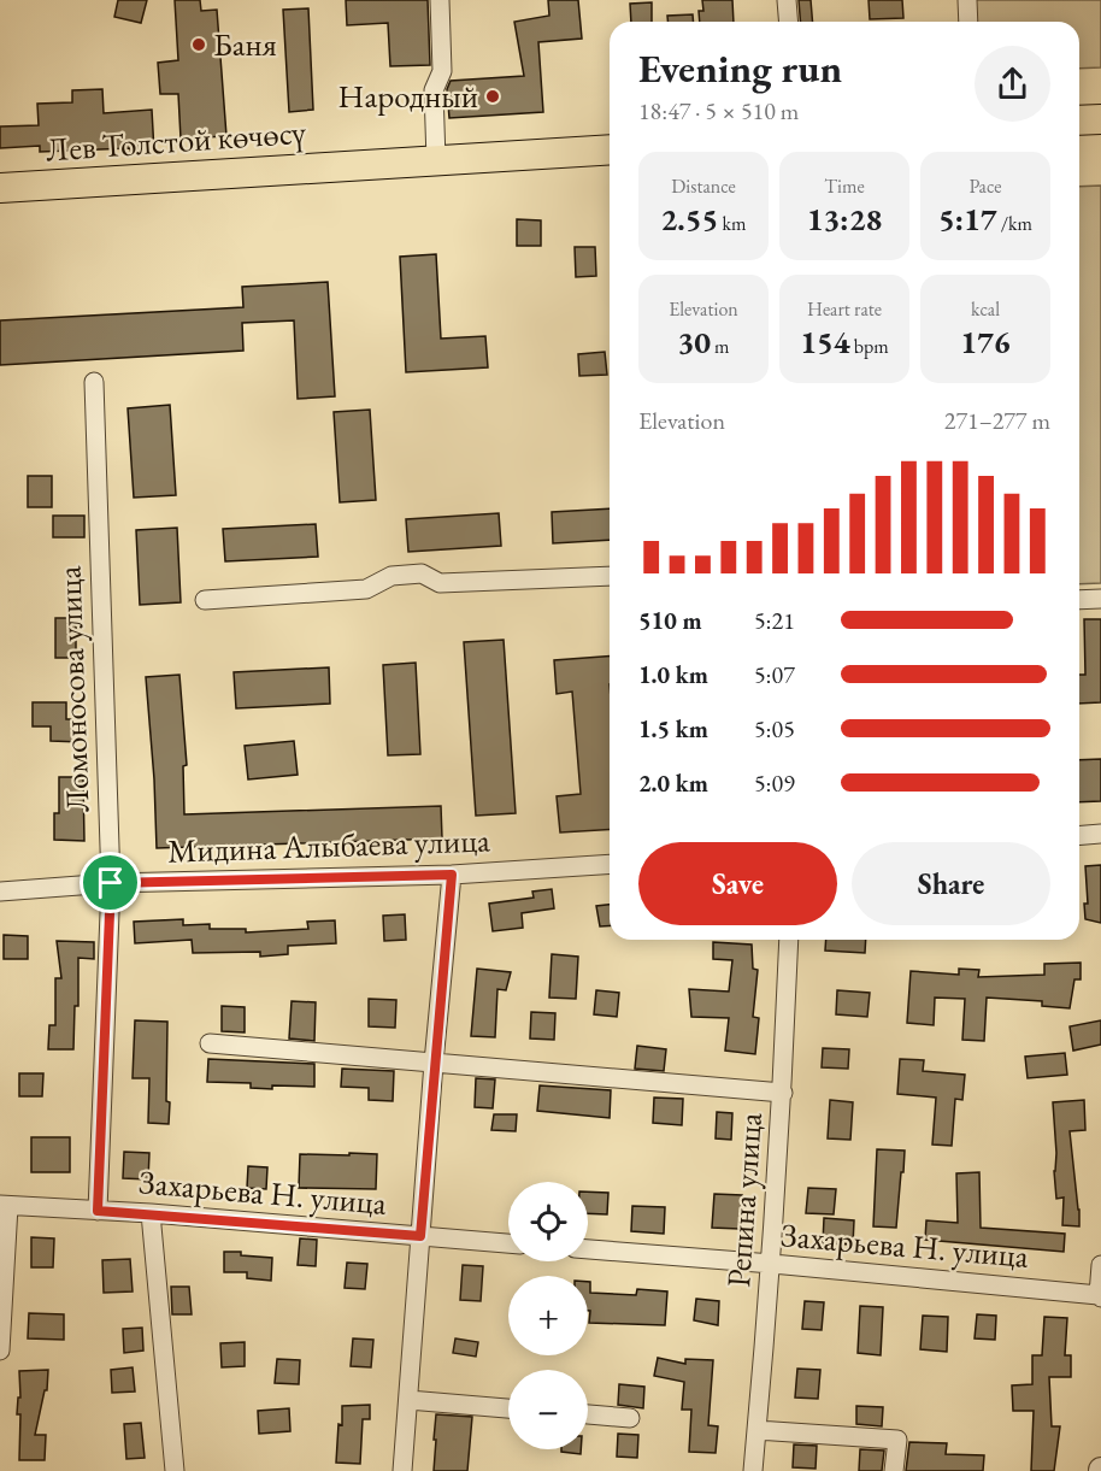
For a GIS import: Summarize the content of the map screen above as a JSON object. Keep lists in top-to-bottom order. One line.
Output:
{"streets":{"main road":["Лев Толстой көчөсү"],"street":["Ломоносова улица","Мидина Алыбаева улица","Захарьева Н. улица","Репина улица"]},"crossings":[["Ломоносова улица","Мидина Алыбаева улица"],["Ломоносова улица","Захарьева Н. улица"],["Захарьева Н. улица","Репина улица"]],"places":["Баня","Народный"],"page":{"heading":["Evening run","18:47 · 5 × 510 m"],"stats":[["Distance","2.55 km"],["Time","13:28"],["Pace","5:17 /km"],["Elevation","30 m"],["Heart rate","154 bpm"],["kcal","176"]],"chart":["Elevation","271–277 m"],"list":[{"name":"510 m","note":"5:21"},{"name":"1.0 km","note":"5:07"},{"name":"1.5 km","note":"5:05"},{"name":"2.0 km","note":"5:09"}],"buttons":["Save","Share"],"map_buttons":["+","−"]}}
